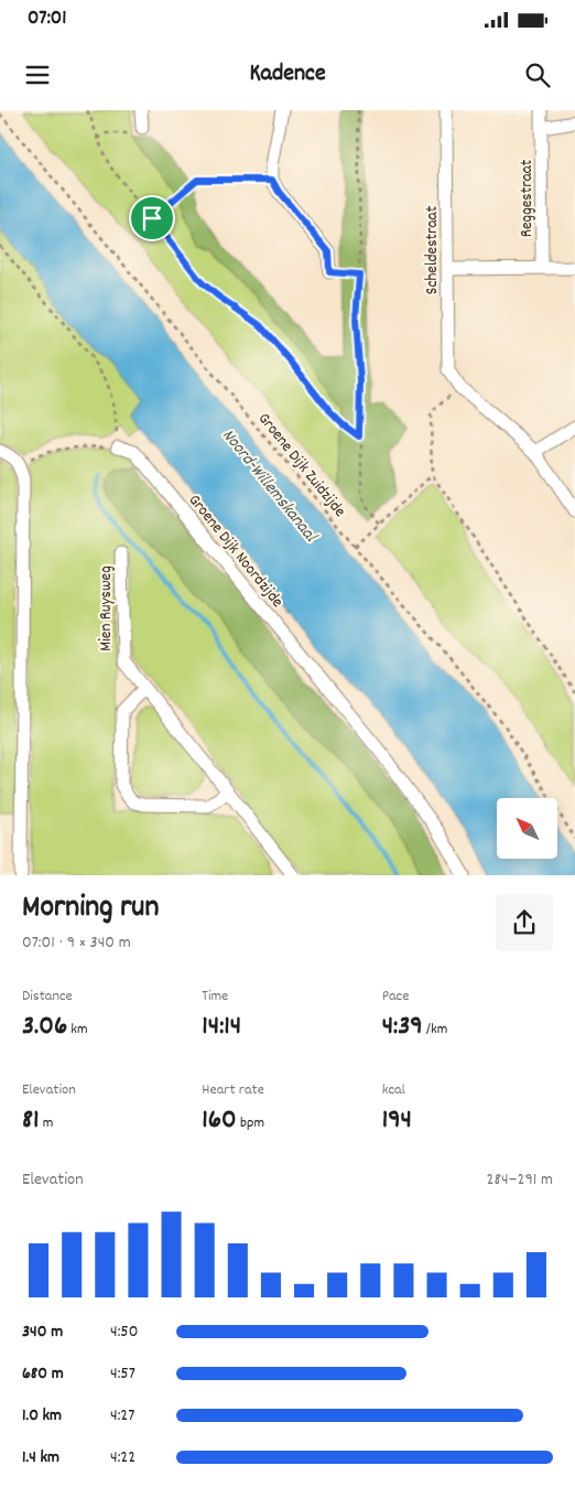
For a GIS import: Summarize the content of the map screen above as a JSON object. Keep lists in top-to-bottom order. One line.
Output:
{"streets":{"street":["Reggestraat","Scheldestraat","Groene Dijk Noordzijde","Mien Ruysweg"],"path":["Groene Dijk Zuidzijde"]},"water":["Noord-Willemskanaal"],"north":"top left","page":{"status":"07:01","header":"Kadence","heading":["Morning run","07:01 · 9 × 340 m"],"stats":[["Distance","3.06 km"],["Time","14:14"],["Pace","4:39 /km"],["Elevation","81 m"],["Heart rate","160 bpm"],["kcal","194"]],"chart":["Elevation","284–291 m"],"list":[{"name":"340 m","note":"4:50"},{"name":"680 m","note":"4:57"},{"name":"1.0 km","note":"4:27"},{"name":"1.4 km","note":"4:22"}]}}
